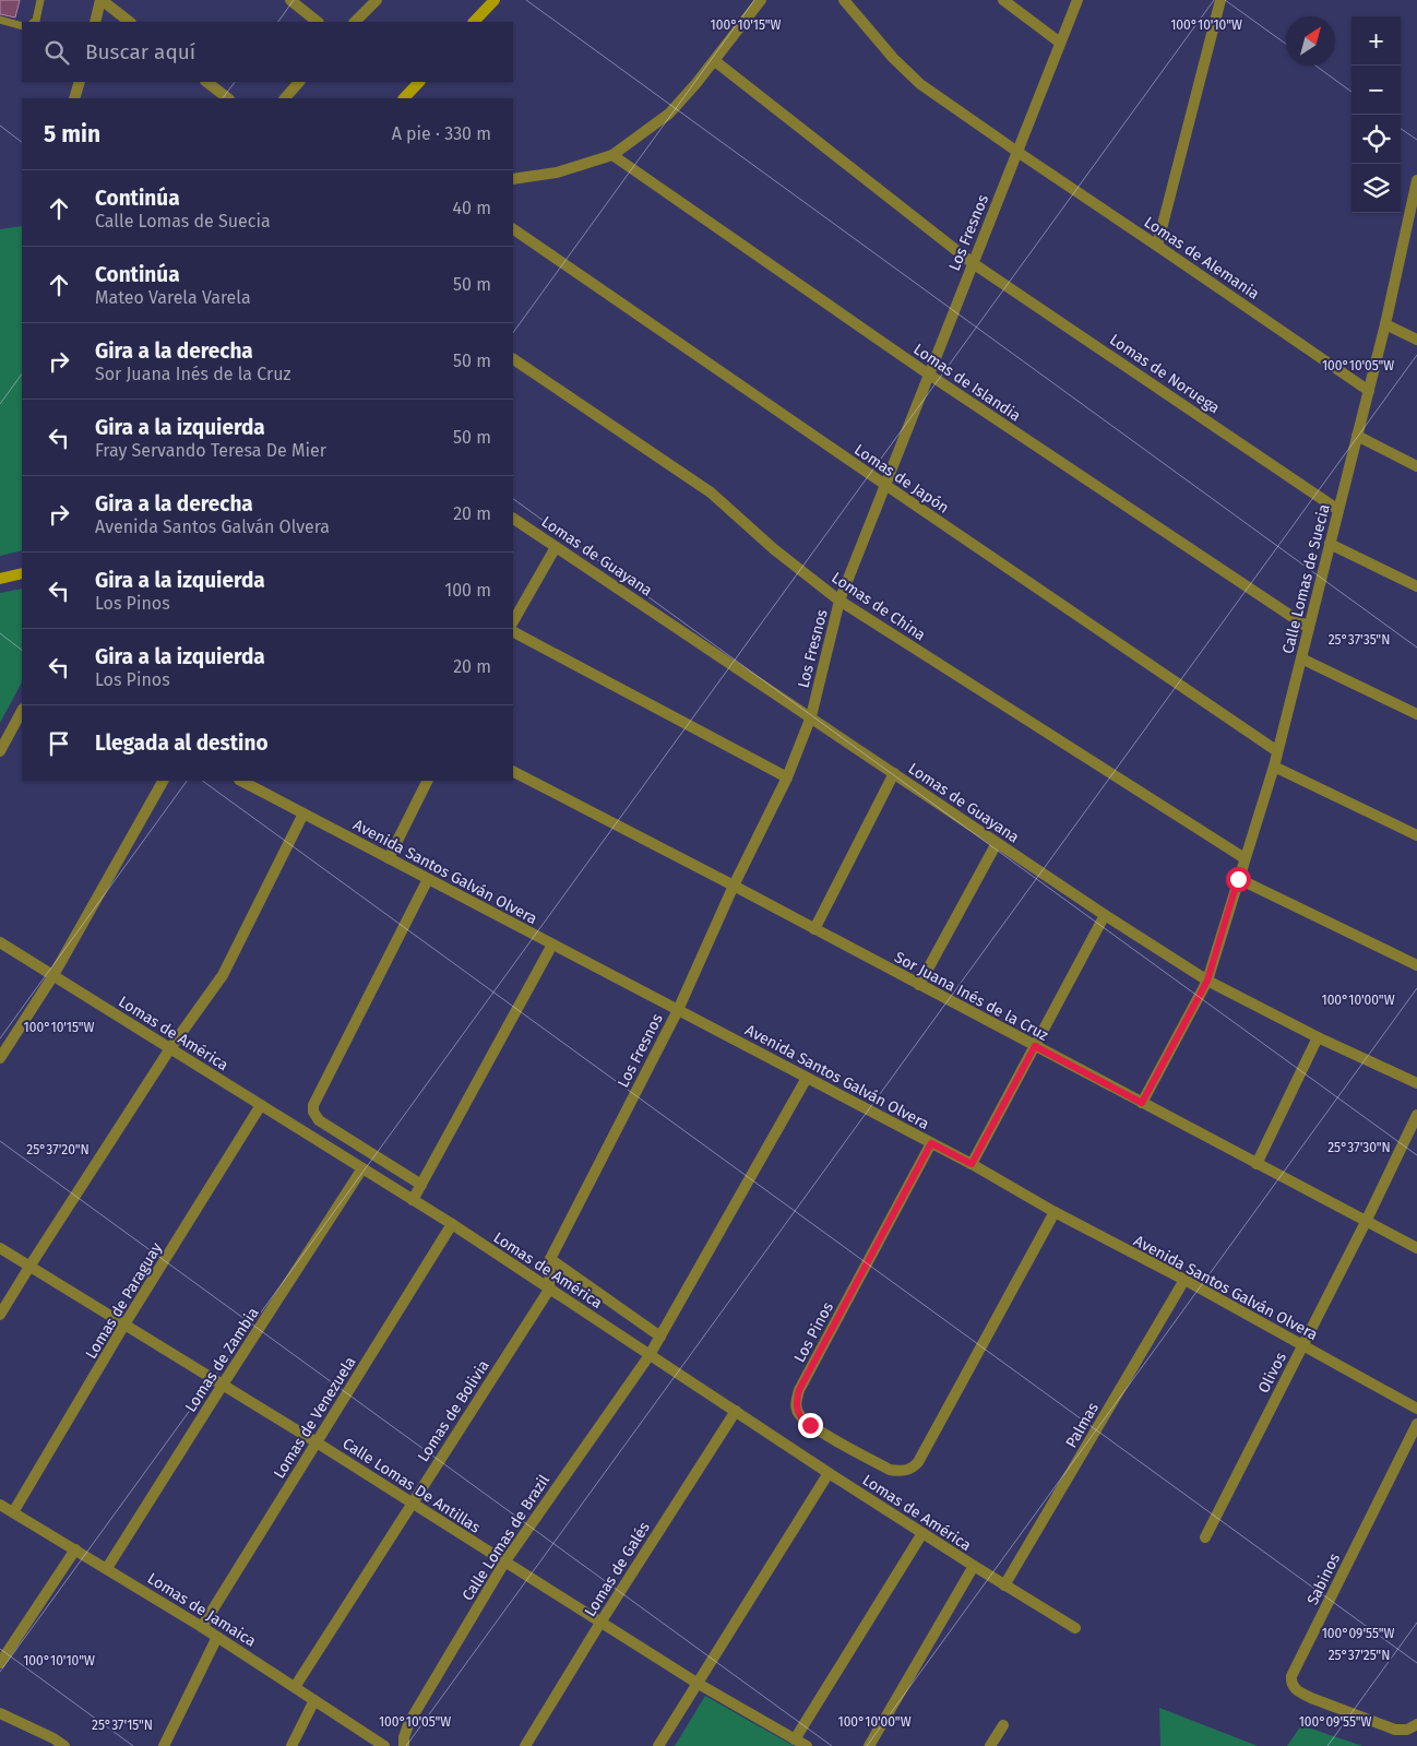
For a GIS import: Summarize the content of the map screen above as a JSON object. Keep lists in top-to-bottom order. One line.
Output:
{"streets":{"street":["Los Fresnos","Lomas de Alemania","Lomas de Noruega","Lomas de Islandia","Lomas de Japón","Lomas de Guayana","Calle Lomas de Suecia","Lomas de China","Avenida Santos Galván Olvera","Sor Juana Inés de la Cruz","Lomas de América","Lomas de Paraguay","Los Pinos","Lomas de Zambia","Olivos","Lomas de Bolivia","Lomas de Venezuela","Palmas","Calle Lomas De Antillas","Calle Lomas de Brazil","Lomas de Galés","Sabinos","Lomas de Jamaica"]},"crossings":[["Los Fresnos","Lomas de Alemania"],["Los Fresnos","Lomas de Noruega"],["Los Fresnos","Lomas de Islandia"],["Los Fresnos","Lomas de Japón"],["Los Fresnos","Lomas de Guayana"],["Los Fresnos","Lomas de China"],["Los Fresnos","Avenida Santos Galván Olvera"],["Los Fresnos","Sor Juana Inés de la Cruz"],["Los Fresnos","Lomas de América"],["Los Fresnos","Lomas de Bolivia"],["Lomas de Alemania","Calle Lomas de Suecia"],["Lomas de Noruega","Calle Lomas de Suecia"],["Lomas de Islandia","Calle Lomas de Suecia"],["Lomas de Japón","Calle Lomas de Suecia"],["Lomas de Guayana","Calle Lomas de Suecia"],["Calle Lomas de Suecia","Lomas de China"],["Calle Lomas de Suecia","Sor Juana Inés de la Cruz"],["Avenida Santos Galván Olvera","Los Pinos"],["Avenida Santos Galván Olvera","Olivos"],["Avenida Santos Galván Olvera","Palmas"],["Avenida Santos Galván Olvera","Calle Lomas de Brazil"],["Sor Juana Inés de la Cruz","Olivos"],["Lomas de América","Lomas de Paraguay"],["Lomas de América","Lomas de Zambia"],["Lomas de América","Lomas de Bolivia"],["Lomas de América","Lomas de Venezuela"],["Lomas de América","Palmas"],["Lomas de América","Calle Lomas de Brazil"],["Lomas de América","Lomas de Galés"],["Lomas de Paraguay","Calle Lomas De Antillas"],["Lomas de Paraguay","Lomas de Jamaica"],["Lomas de Zambia","Calle Lomas De Antillas"],["Lomas de Zambia","Lomas de Jamaica"],["Lomas de Bolivia","Calle Lomas De Antillas"],["Lomas de Bolivia","Lomas de Jamaica"],["Lomas de Venezuela","Calle Lomas De Antillas"],["Lomas de Venezuela","Lomas de Jamaica"],["Calle Lomas De Antillas","Calle Lomas de Brazil"],["Calle Lomas De Antillas","Lomas de Galés"]],"north":"top right","page":{"map_buttons":["+","−"],"search":"Buscar aquí","heading":["5 min","A pie · 330 m"],"list":[["Continúa","Calle Lomas de Suecia","40 m"],["Continúa","Mateo Varela Varela","50 m"],["Gira a la derecha","Sor Juana Inés de la Cruz","50 m"],["Gira a la izquierda","Fray Servando Teresa De Mier","50 m"],["Gira a la derecha","Avenida Santos Galván Olvera","20 m"],["Gira a la izquierda","Los Pinos","100 m"],["Gira a la izquierda","Los Pinos","20 m"],"Llegada al destino"]},"coordinates":["100°10'15\"W","100°10'10\"W","100°10'05\"W","25°37'35\"N","100°10'00\"W","25°37'30\"N","25°37'20\"N","100°09'55\"W","25°37'25\"N","25°37'15\"N"]}
